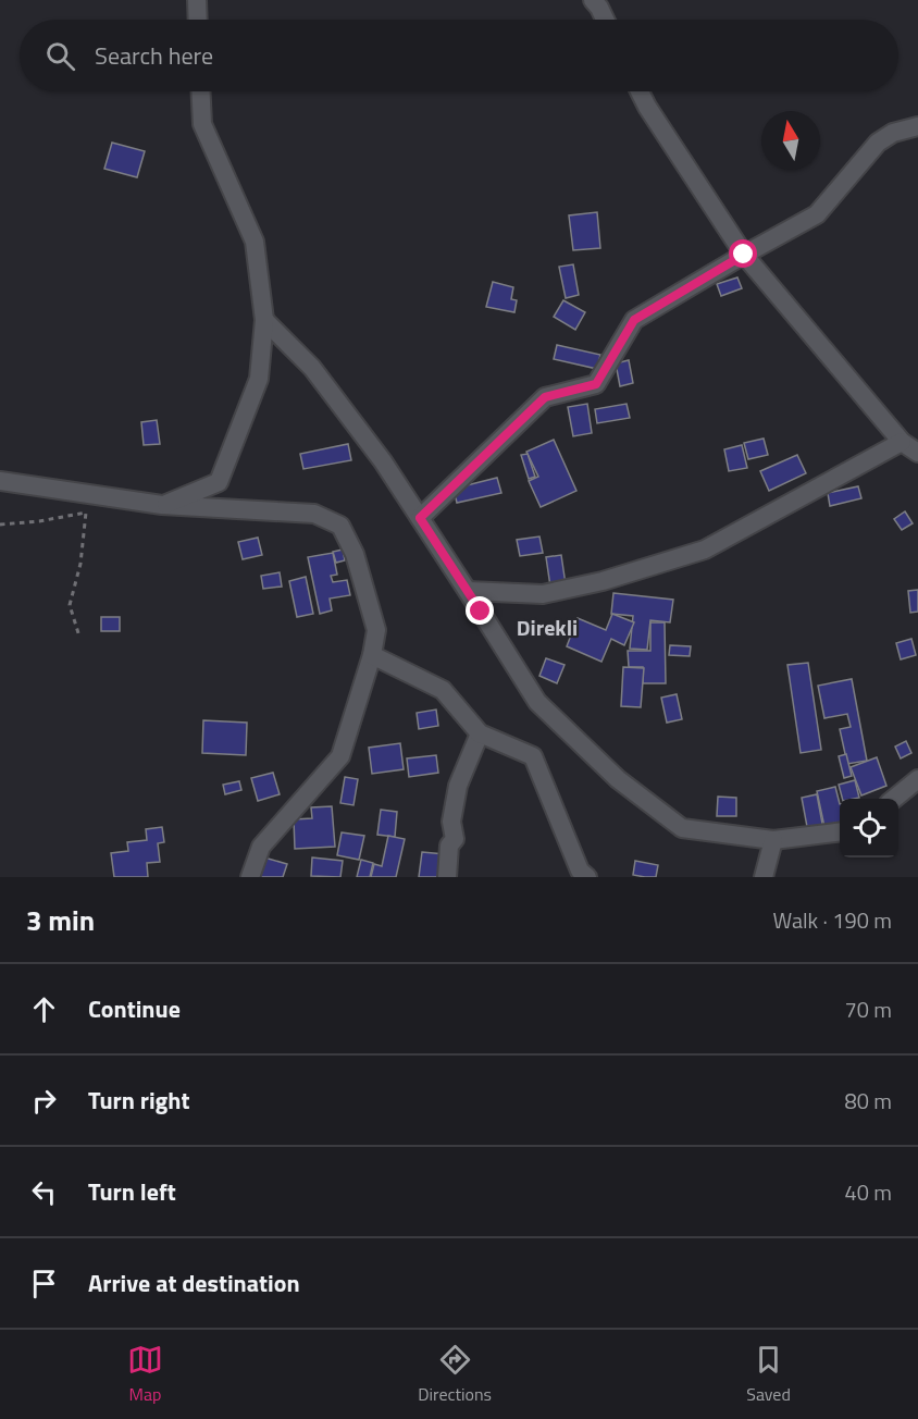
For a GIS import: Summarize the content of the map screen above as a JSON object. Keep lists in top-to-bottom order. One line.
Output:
{"districts":["Direkli"],"north":"top","page":{"search":"Search here","heading":["3 min","Walk · 190 m"],"list":[["Continue","70 m"],["Turn right","80 m"],["Turn left","40 m"],"Arrive at destination"],"nav":["Map","Directions","Saved"]}}
